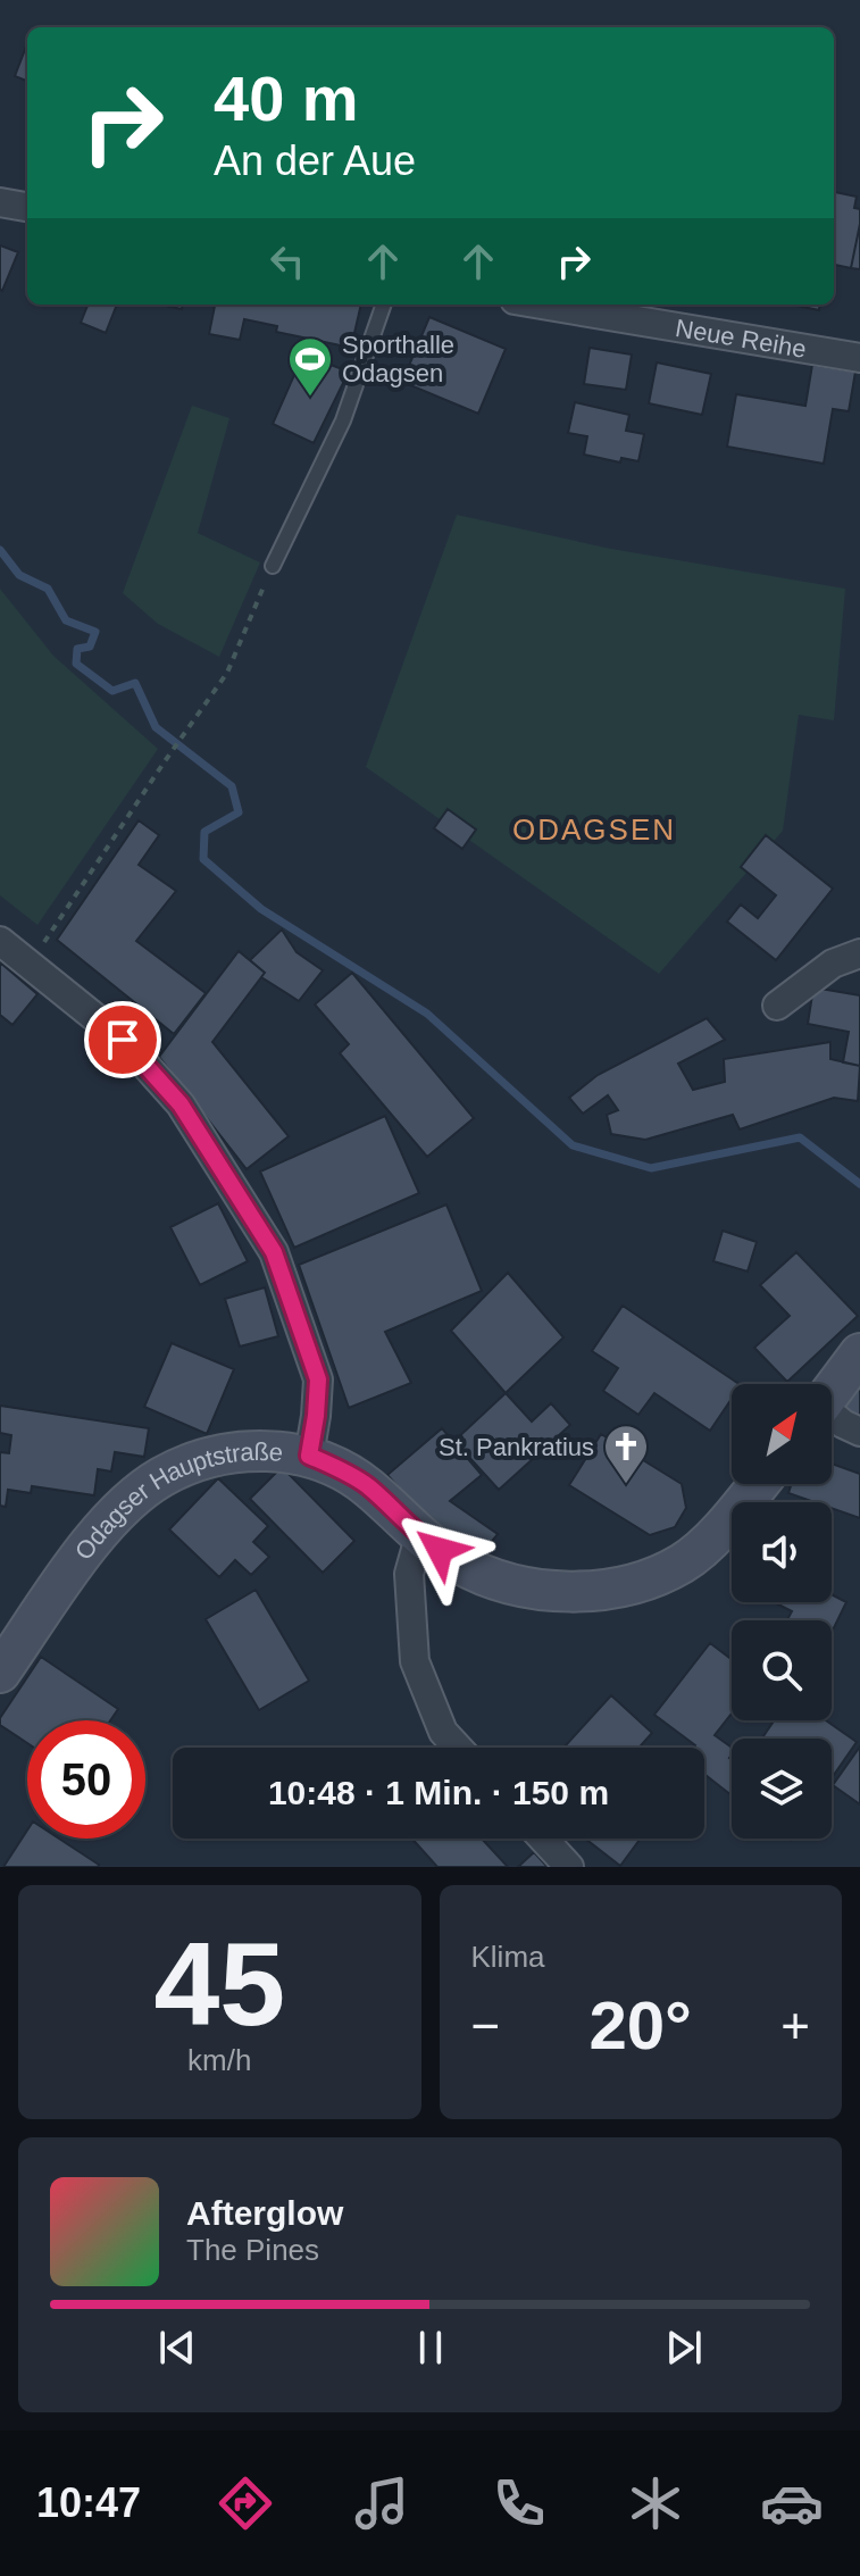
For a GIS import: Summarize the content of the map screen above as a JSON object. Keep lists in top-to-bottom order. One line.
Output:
{"streets":{"main road":["Odagser Hauptstraße"],"street":["Neue Reihe"]},"districts":["ODAGSEN"],"places":{"sports":["Sporthalle Odagsen"],"church":["St. Pankratius"]},"north":"top right","page":{"turn":["40 m","An der Aue"],"limit":"50","trip":"10:48 · 1 Min. · 150 m","tile":[["45","km/h"],"Klima"],"heat":["−","20°","+"],"song":["Afterglow","The Pines"],"tabs":"10:47"}}
